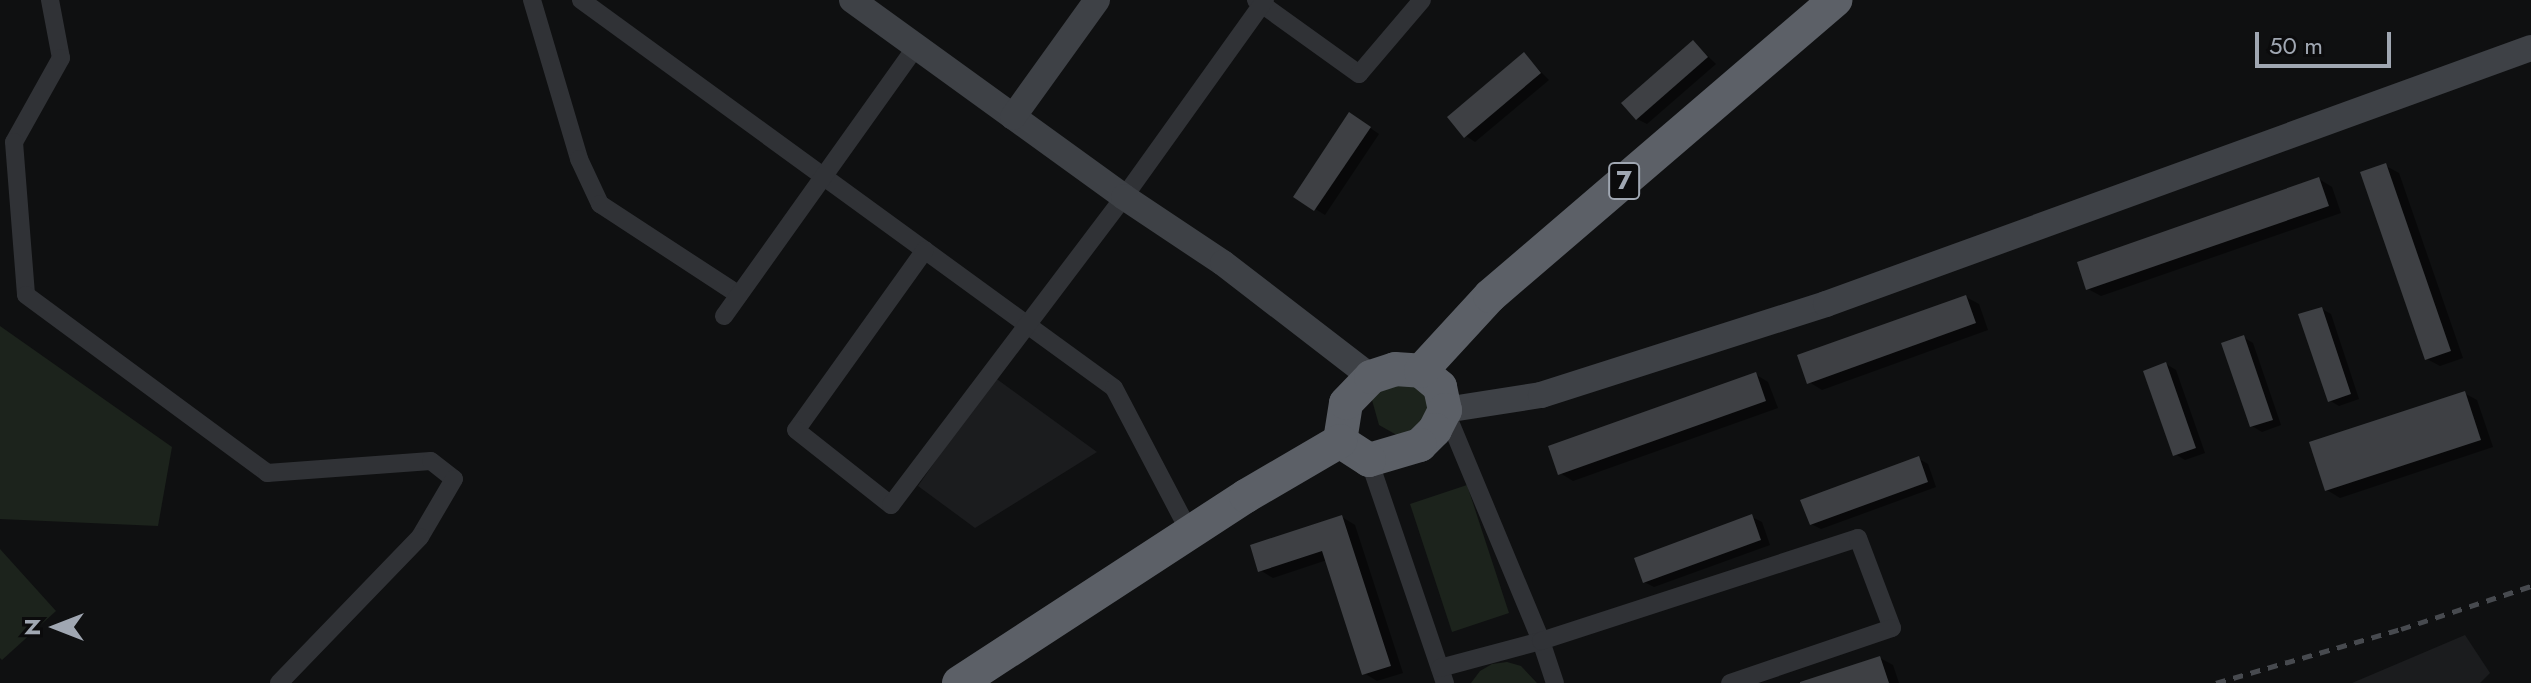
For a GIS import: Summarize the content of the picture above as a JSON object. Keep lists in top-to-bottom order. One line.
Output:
{"streets":{"highway":["7"]},"scale_bar":"50 m","north":"left"}
